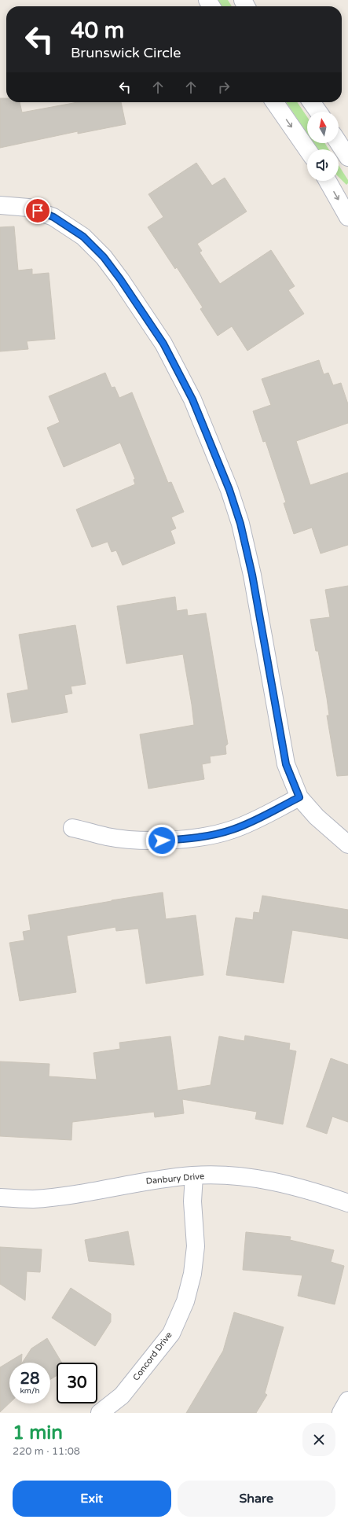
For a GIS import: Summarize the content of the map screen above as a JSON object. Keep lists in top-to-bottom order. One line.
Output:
{"streets":{"street":["Danbury Drive","Concord Drive"]},"crossings":[["Danbury Drive","Concord Drive"]],"north":"top","page":{"turn":["40 m","Brunswick Circle"],"speed":"28 km/h","limit":"30","heading":["1 min","220 m · 11:08"],"buttons":["Exit","Share"]}}
